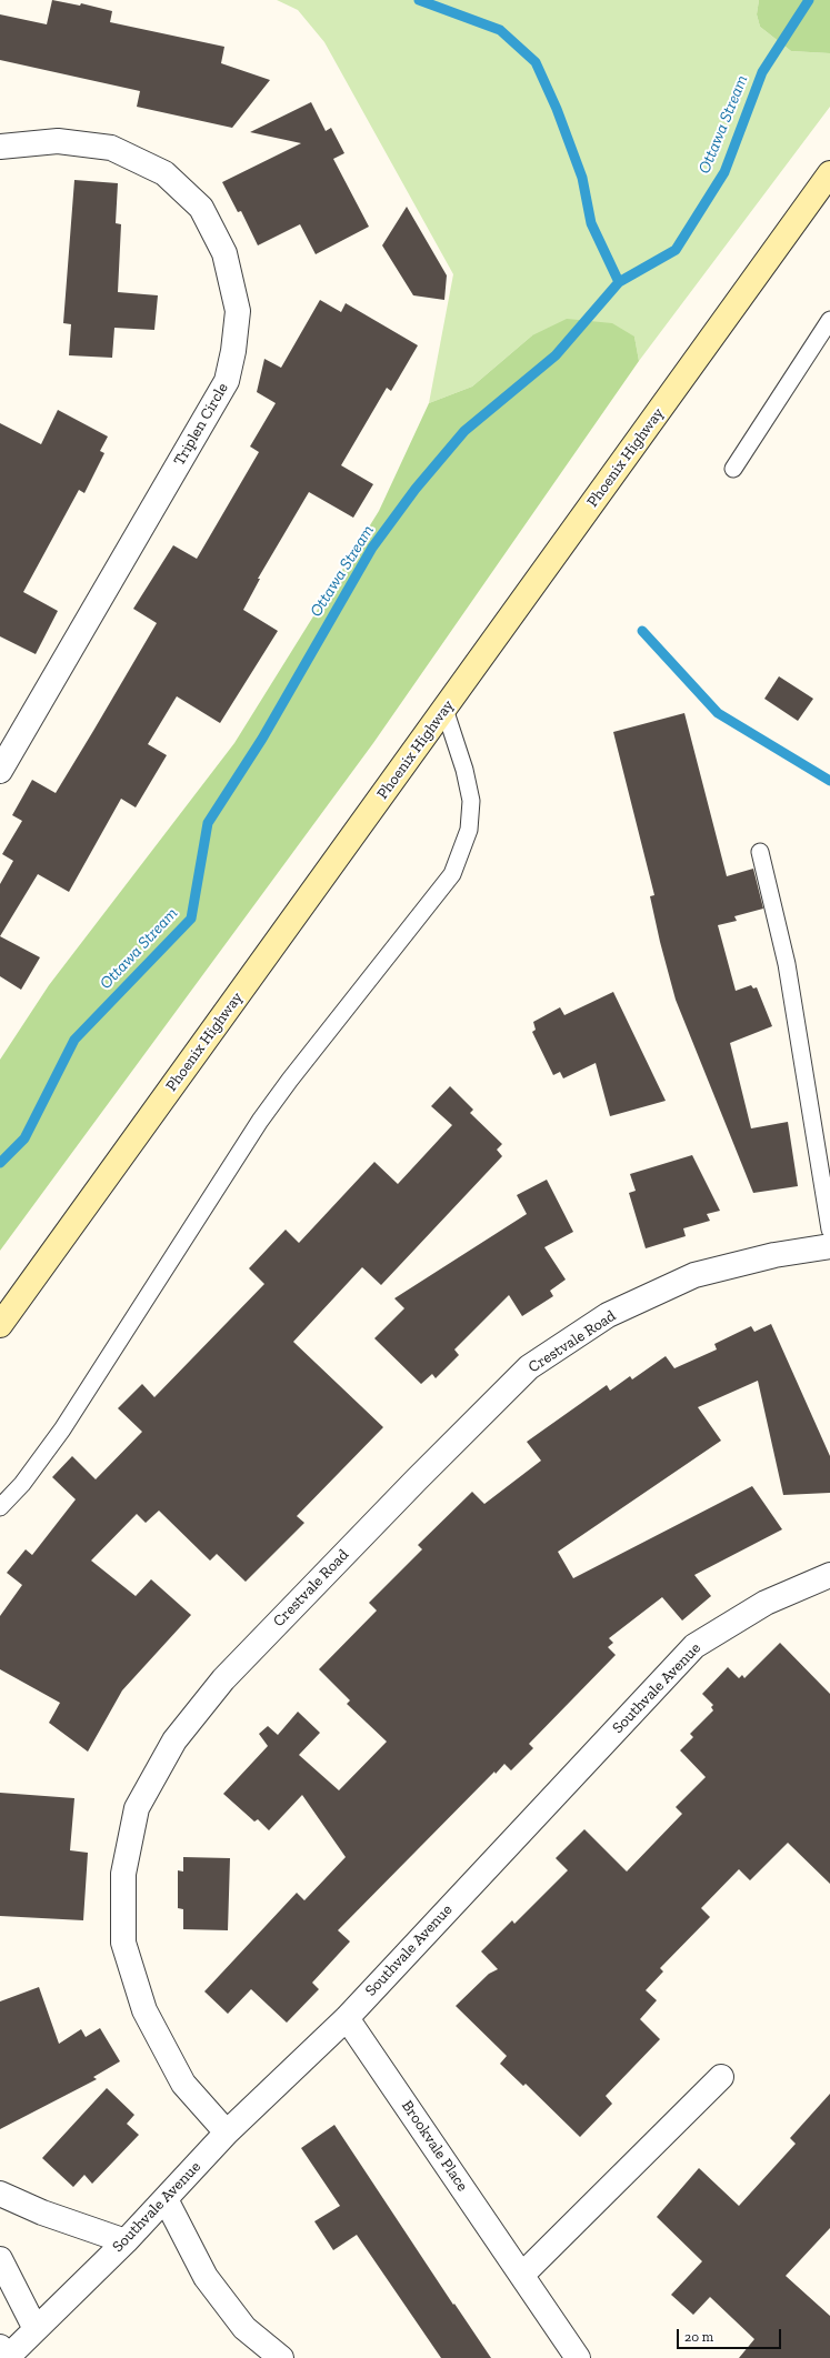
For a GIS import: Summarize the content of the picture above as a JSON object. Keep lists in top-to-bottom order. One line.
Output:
{"streets":{"main road":["Phoenix Highway"],"street":["Triplen Circle","Crestvale Road","Southvale Avenue","Brookvale Place"]},"crossings":[["Crestvale Road","Southvale Avenue"],["Southvale Avenue","Brookvale Place"]],"water":["Ottawa Stream"],"scale_bar":"20 m"}
